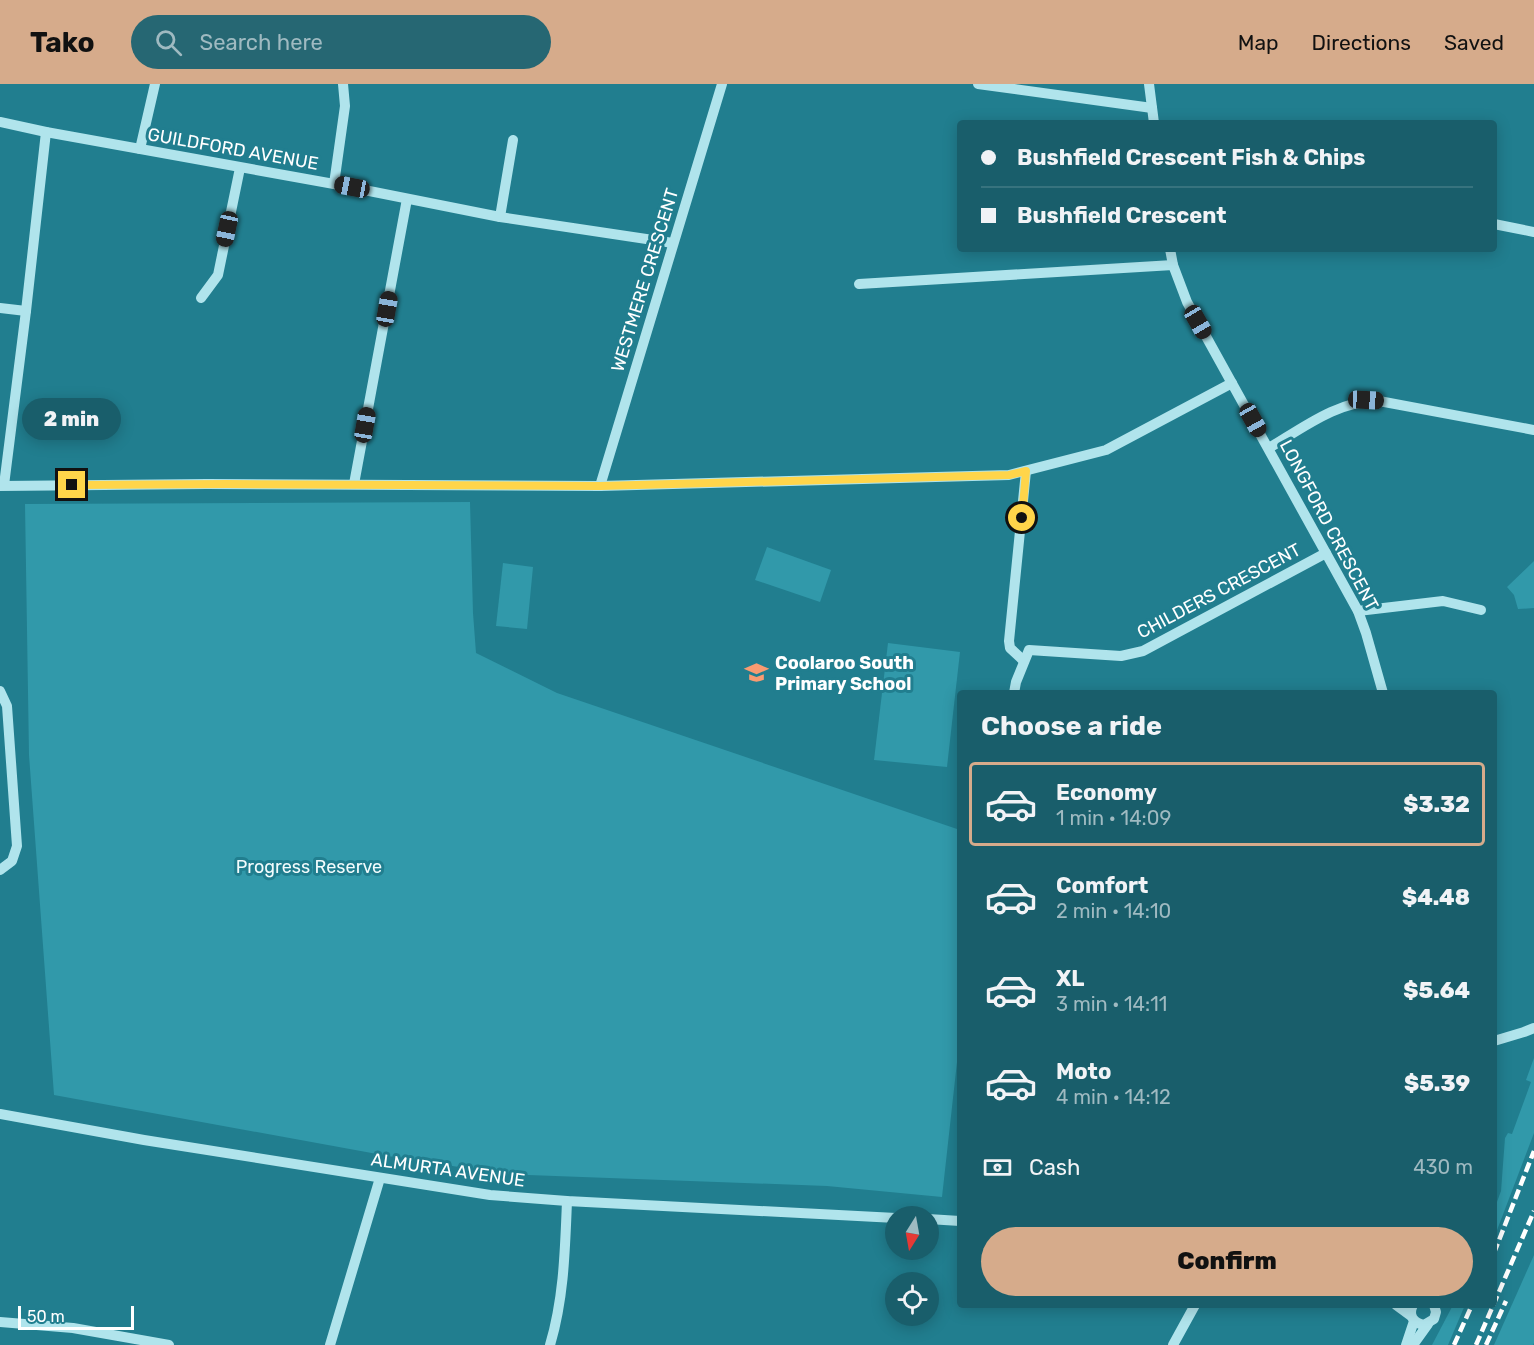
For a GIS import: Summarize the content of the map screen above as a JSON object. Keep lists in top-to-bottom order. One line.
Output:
{"streets":{"street":["GUILDFORD AVENUE","WESTMERE CRESCENT","LONGFORD CRESCENT","CHILDERS CRESCENT","ALMURTA AVENUE"]},"crossings":[["GUILDFORD AVENUE","WESTMERE CRESCENT"],["LONGFORD CRESCENT","CHILDERS CRESCENT"]],"parks":["Progress Reserve"],"places":{"school or university":["Coolaroo South Primary School"]},"scale_bar":"50 m","north":"bottom","page":{"header":"Tako","search":"Search here","nav":["Map","Directions","Saved"],"banner":["Bushfield Crescent Fish & Chips","Bushfield Crescent"],"bubble":"2 min","heading":"Choose a ride","list":[{"name":"Economy","note":"1 min · 14:09","value":"$3.32"},{"name":"Comfort","note":"2 min · 14:10","value":"$4.48"},{"name":"XL","note":"3 min · 14:11","value":"$5.64"},{"name":"Moto","note":"4 min · 14:12","value":"$5.39"}],"pay":["Cash","430 m"],"buttons":"Confirm","scale":"50 m"}}
